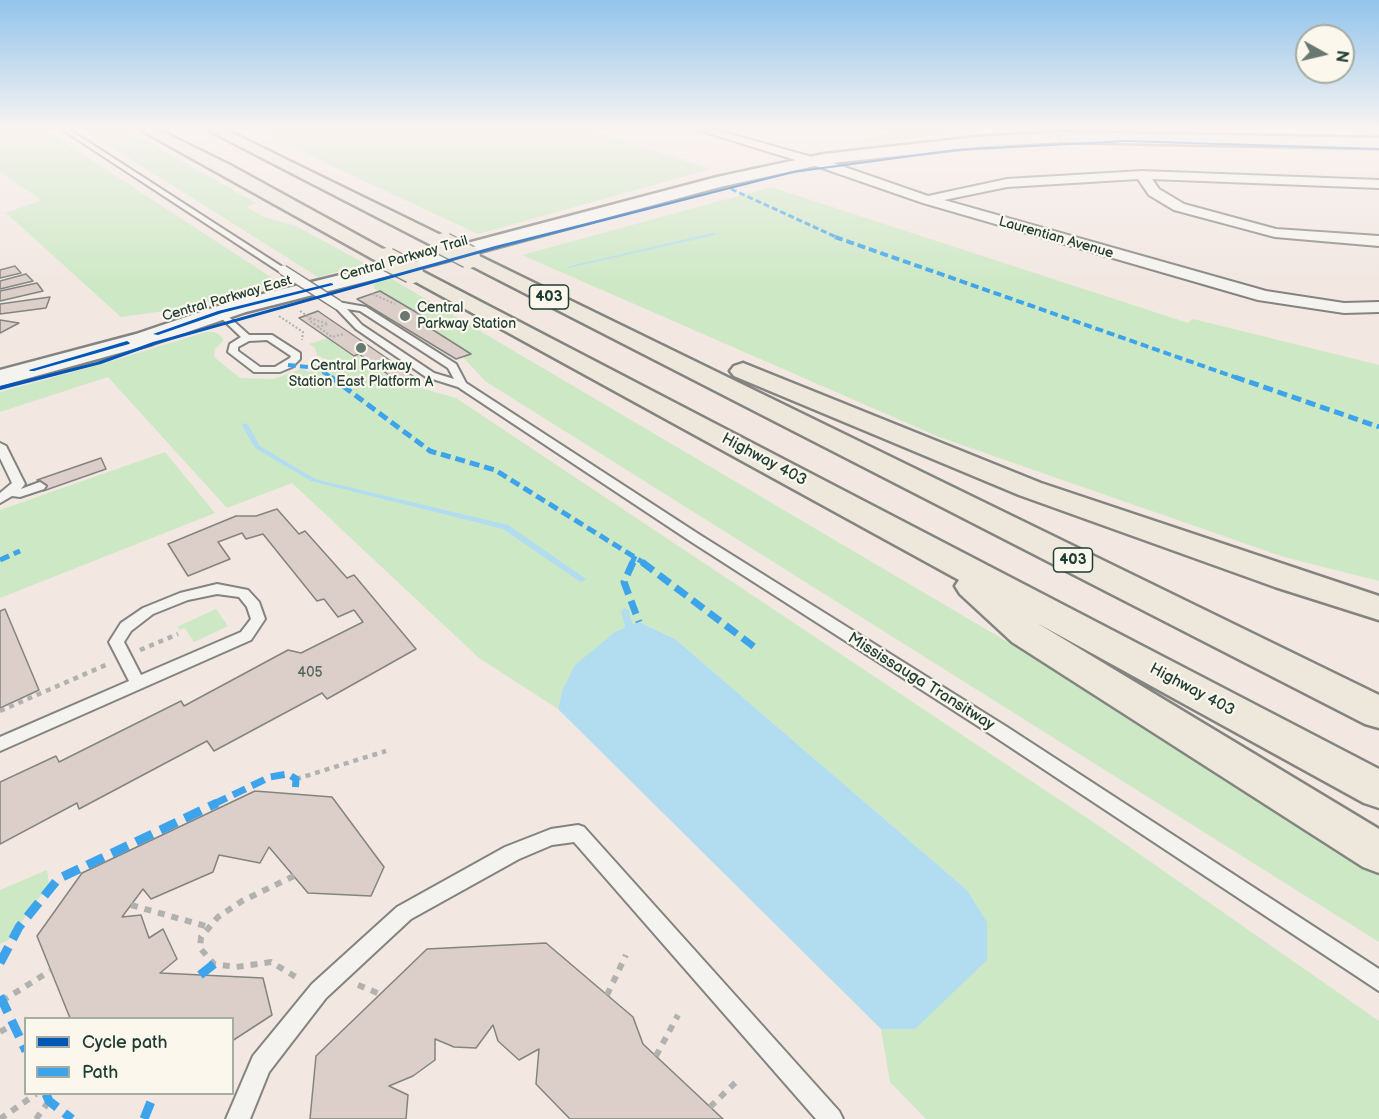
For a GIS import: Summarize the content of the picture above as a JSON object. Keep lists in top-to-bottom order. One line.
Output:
{"streets":{"highway":["403","Highway 403"],"street":["Laurentian Avenue","Central Parkway East"],"lane":["Mississauga Transitway"],"cycle path":["Central Parkway Trail"]},"places":["Central Parkway Station","Central Parkway Station East Platform A"],"house_numbers":["405"],"legend":["Cycle path","Path"],"north":"right"}
